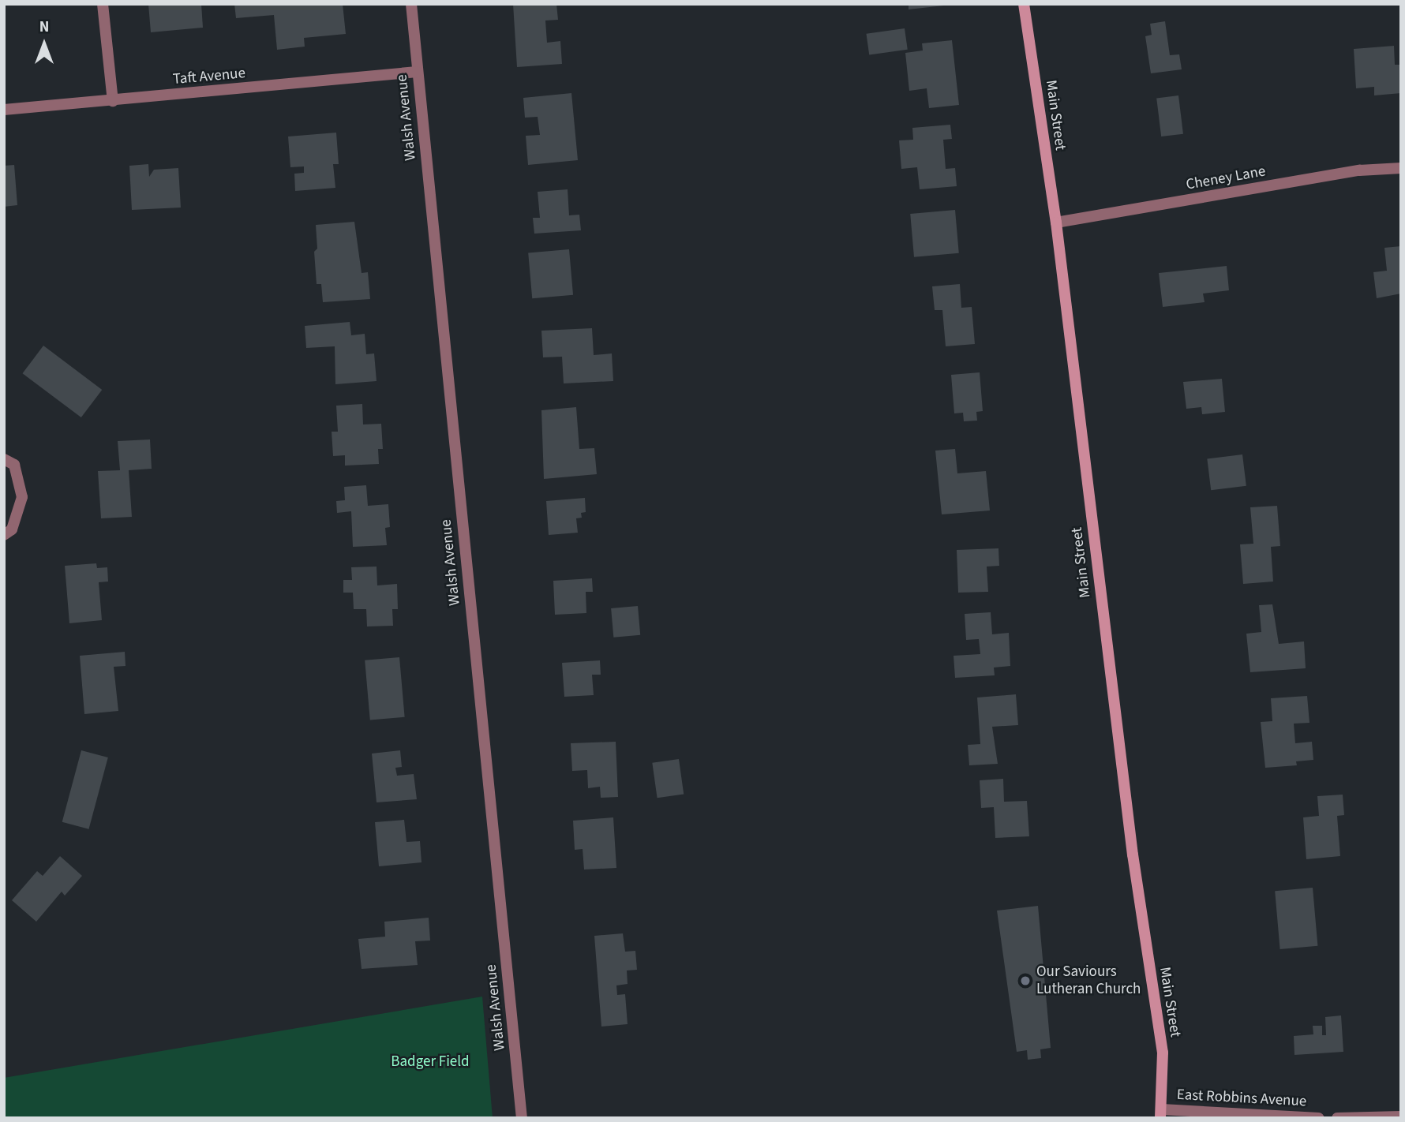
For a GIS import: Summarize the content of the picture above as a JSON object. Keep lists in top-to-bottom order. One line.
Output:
{"streets":{"main road":["Main Street"],"street":["Taft Avenue","Walsh Avenue","Cheney Lane","East Robbins Avenue"]},"crossings":[["Taft Avenue","Walsh Avenue"],["Main Street","Cheney Lane"],["Main Street","East Robbins Avenue"]],"parks":["Badger Field"],"places":["Our Saviours Lutheran Church"],"north":"top"}
